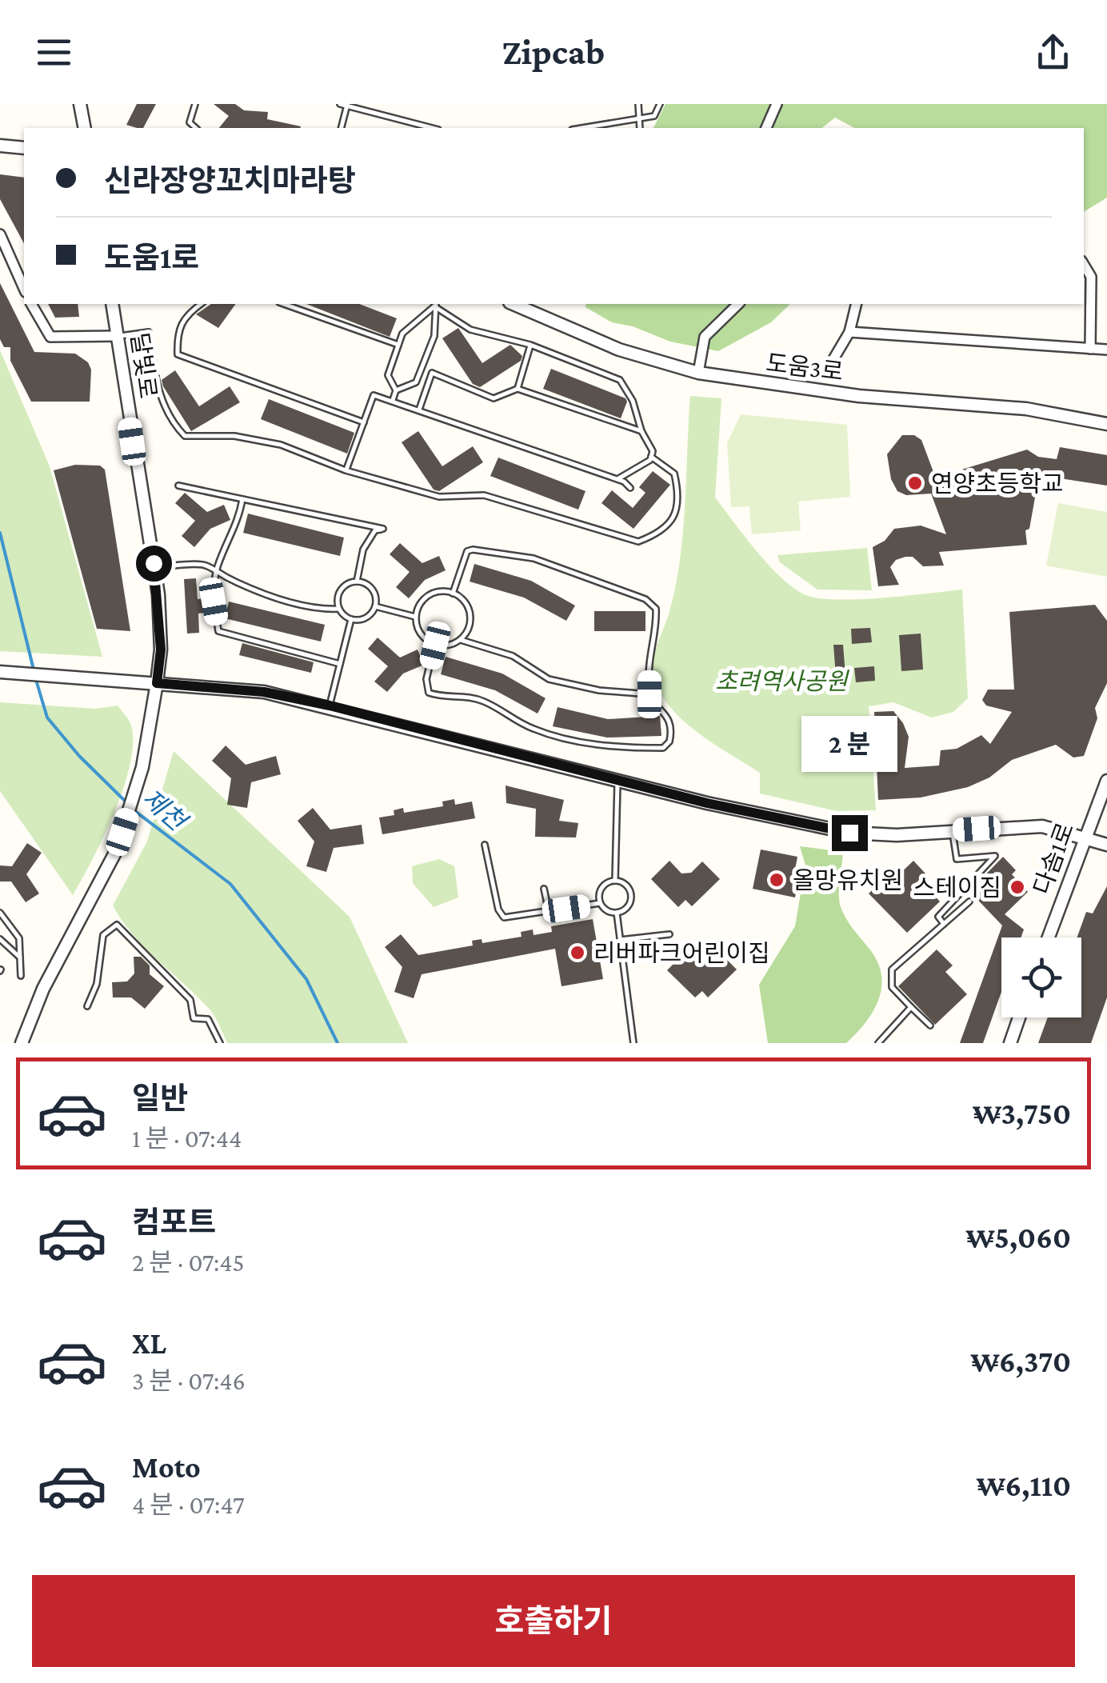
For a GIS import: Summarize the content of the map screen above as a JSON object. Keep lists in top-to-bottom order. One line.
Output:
{"streets":{"street":["달빛로","도움3로","다솜1로"]},"water":["제천"],"parks":["초려역사공원"],"places":["연양초등학교","올망유치원","스테이짐","리버파크어린이집"],"page":{"header":"Zipcab","banner":["신라장양꼬치마라탕","도움1로"],"bubble":"2 분","list":[{"name":"일반","note":"1 분 · 07:44","value":"₩3,750"},{"name":"컴포트","note":"2 분 · 07:45","value":"₩5,060"},{"name":"XL","note":"3 분 · 07:46","value":"₩6,370"},{"name":"Moto","note":"4 분 · 07:47","value":"₩6,110"}],"buttons":"호출하기"}}
